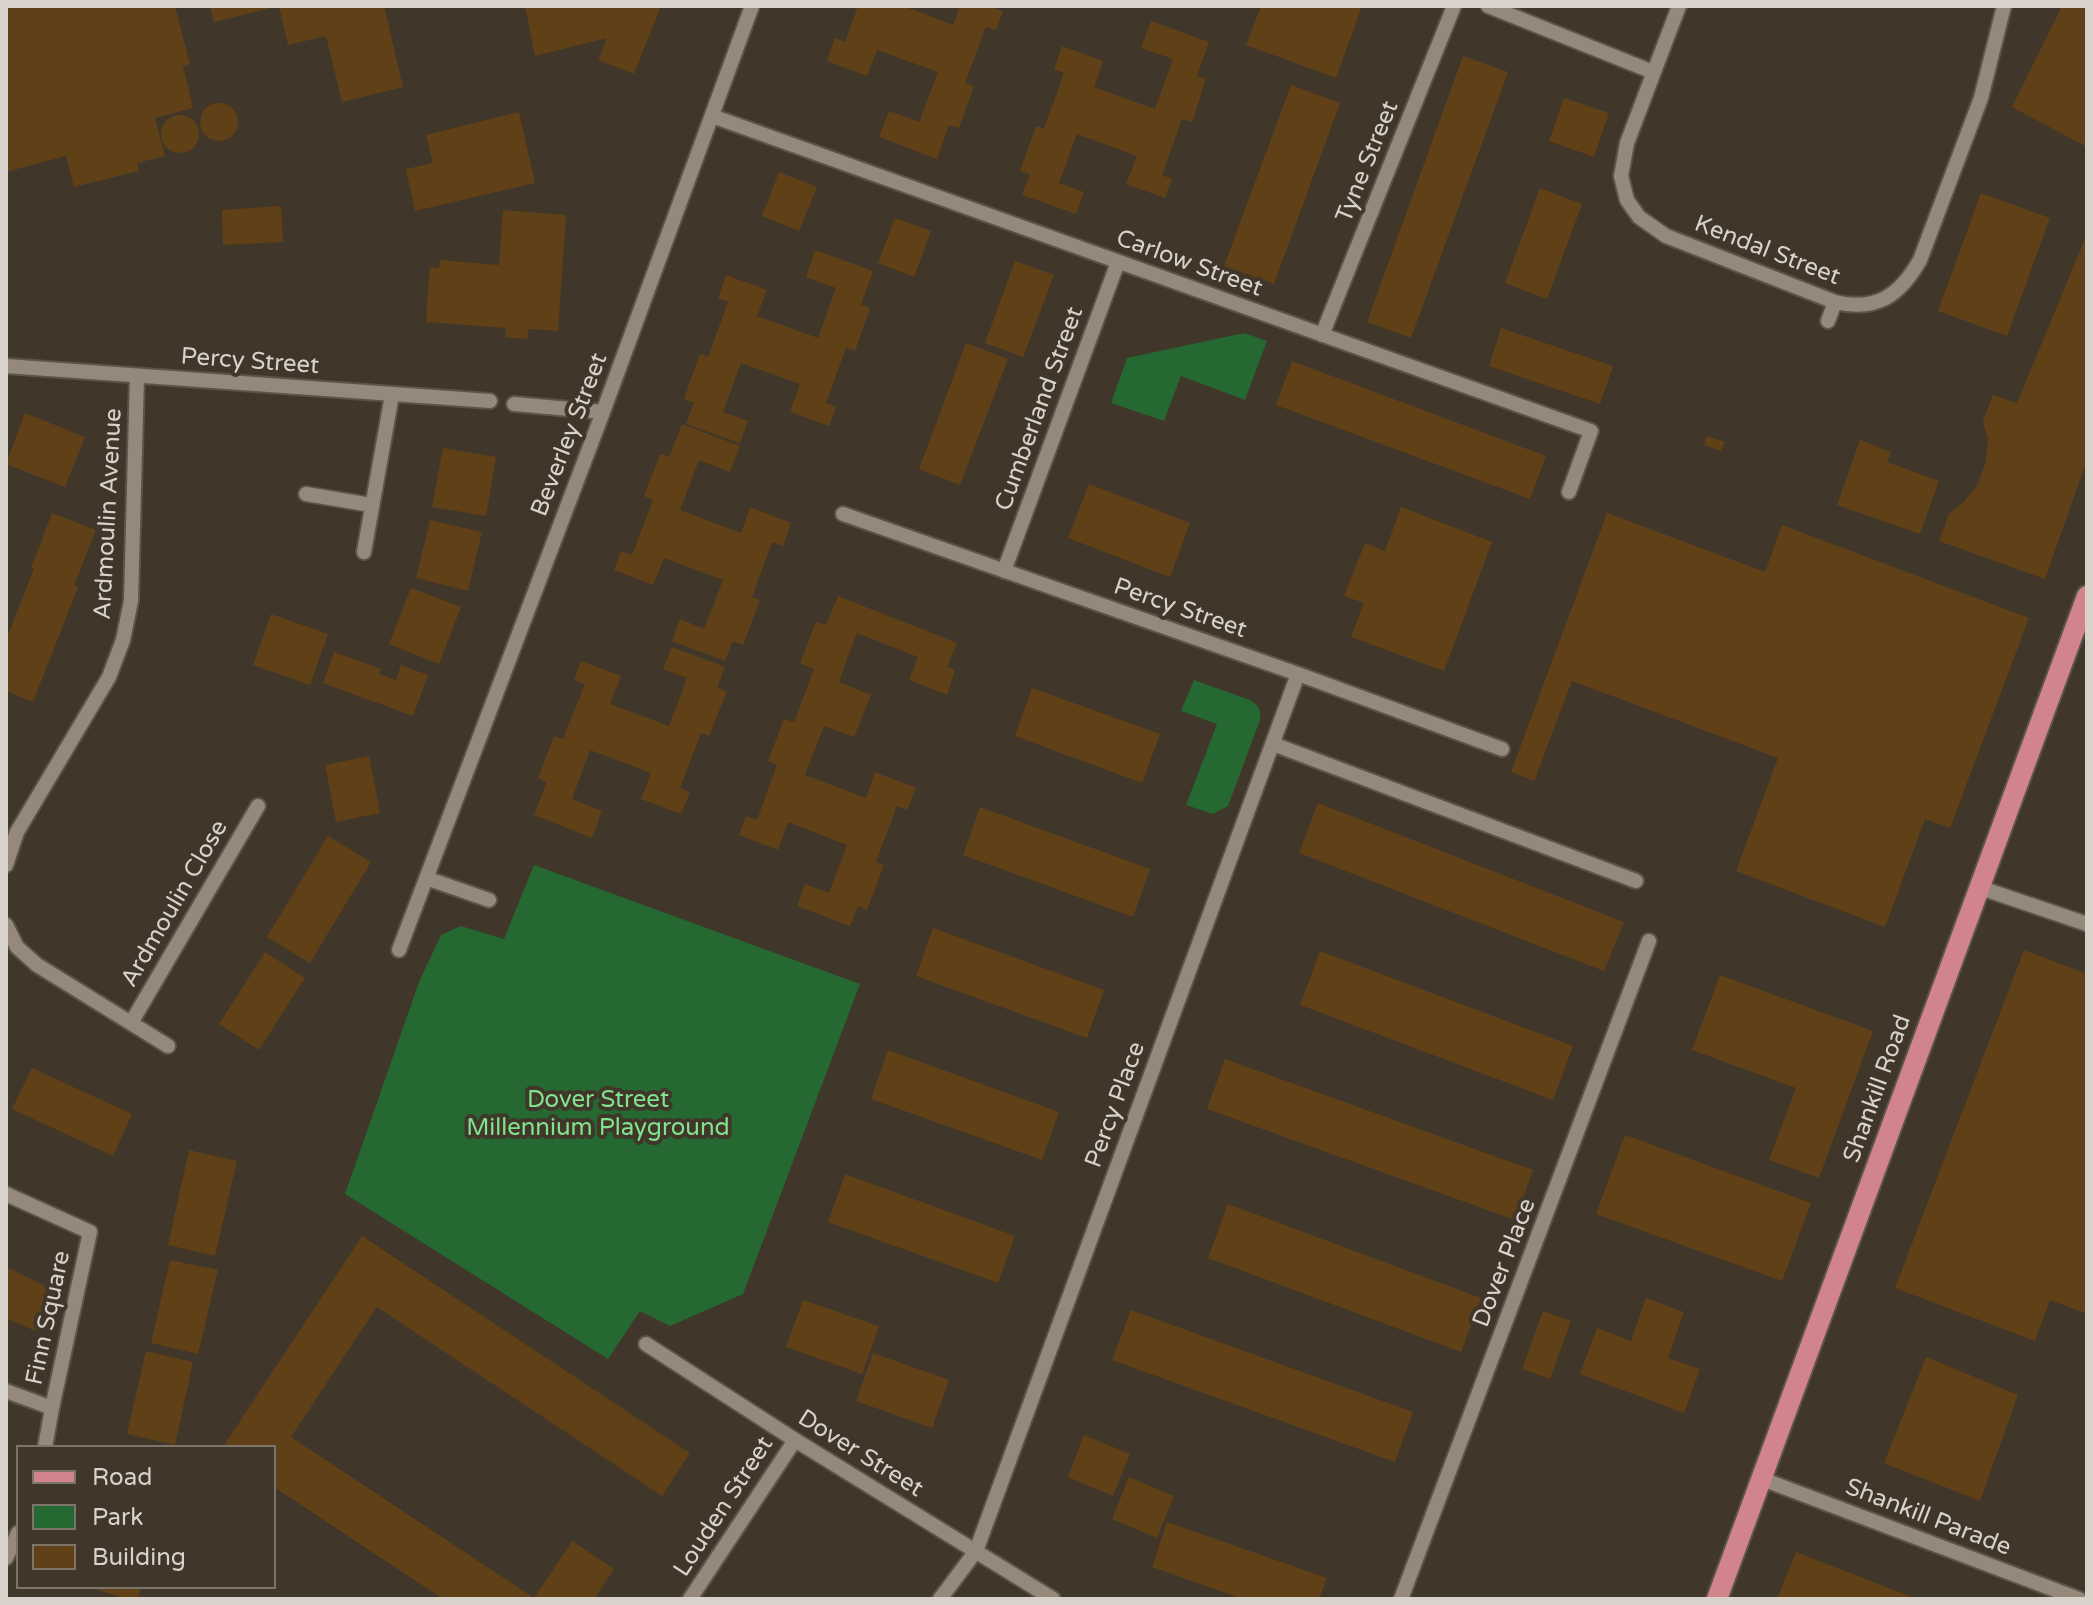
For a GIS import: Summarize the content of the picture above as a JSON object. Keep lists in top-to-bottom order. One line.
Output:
{"streets":{"main road":["Shankill Road"],"street":["Tyne Street","Kendal Street","Carlow Street","Percy Street","Cumberland Street","Beverley Street","Ardmoulin Avenue","Ardmoulin Close","Percy Place","Dover Place","Finn Square","Dover Street","Louden Street","Shankill Parade"]},"crossings":[["Tyne Street","Carlow Street"],["Carlow Street","Cumberland Street"],["Carlow Street","Beverley Street"],["Percy Street","Cumberland Street"],["Percy Street","Ardmoulin Avenue"],["Percy Street","Percy Place"],["Shankill Road","Shankill Parade"],["Percy Place","Dover Street"],["Dover Street","Louden Street"]],"parks":["Dover Street Millennium Playground"],"legend":["Road","Park","Building"]}
